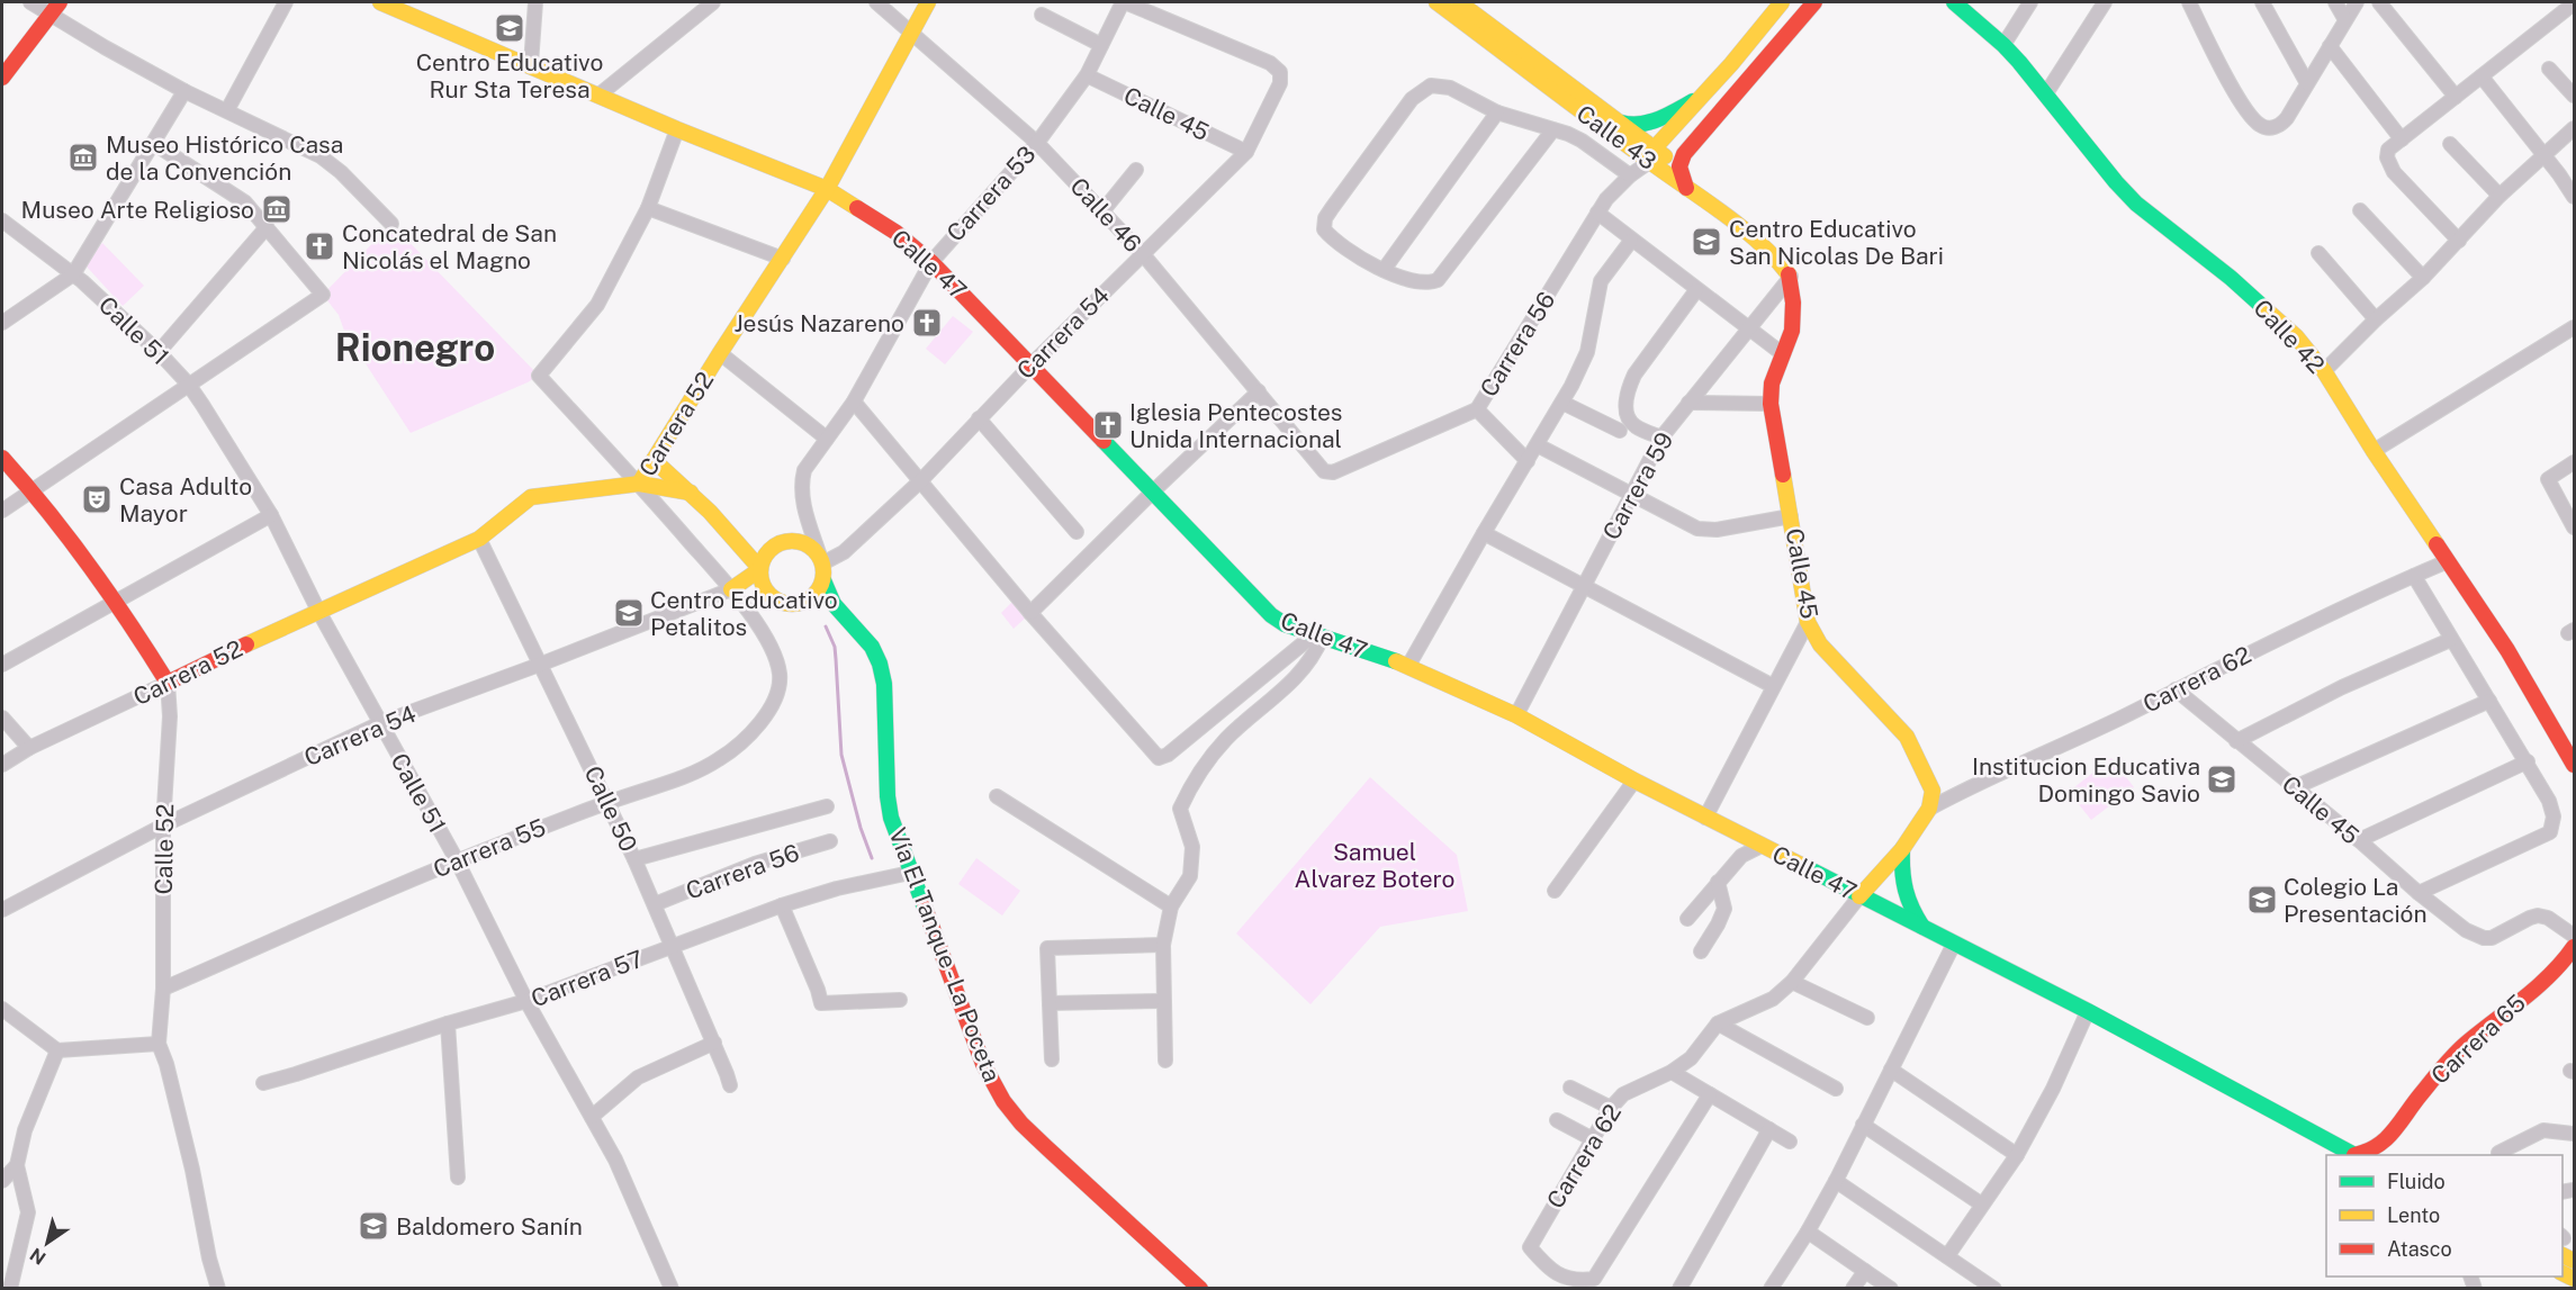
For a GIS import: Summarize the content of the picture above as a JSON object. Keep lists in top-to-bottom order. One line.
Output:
{"streets":{"street":["Calle 45","Calle 43","Carrera 53","Calle 46","Calle 47","Calle 51","Carrera 54","Calle 42","Carrera 56","Carrera 52","Carrera 59","Carrera 62","Calle 50","Carrera 55","Calle 52","Vía El Tanque - La Poceta","Carrera 57","Carrera 65"]},"crossings":[["Calle 45","Calle 43"],["Calle 45","Carrera 53"],["Calle 45","Carrera 54"],["Calle 45","Carrera 59"],["Calle 45","Carrera 62"],["Calle 43","Carrera 56"],["Calle 43","Carrera 59"],["Carrera 53","Calle 46"],["Carrera 53","Calle 47"],["Carrera 53","Carrera 54"],["Carrera 53","Vía El Tanque - La Poceta"],["Calle 46","Carrera 54"],["Calle 46","Carrera 56"],["Calle 46","Carrera 52"],["Calle 47","Carrera 54"],["Calle 47","Carrera 52"],["Calle 47","Carrera 59"],["Calle 47","Carrera 62"],["Calle 51","Carrera 54"],["Calle 51","Carrera 52"],["Calle 51","Carrera 55"],["Calle 51","Carrera 57"],["Carrera 54","Calle 50"],["Carrera 54","Carrera 55"],["Carrera 54","Calle 52"],["Carrera 54","Vía El Tanque - La Poceta"],["Calle 42","Carrera 62"],["Carrera 56","Calle 50"],["Carrera 52","Calle 50"],["Carrera 52","Calle 52"],["Calle 50","Carrera 55"],["Calle 50","Carrera 57"],["Carrera 55","Calle 52"],["Vía El Tanque - La Poceta","Carrera 57"]],"districts":["Rionegro"],"parks":["Samuel Alvarez Botero"],"places":{"school or university":["Centro Educativo Rur Sta Teresa","Centro Educativo San Nicolas De Bari","Centro Educativo Petalitos","Institucion Educativa Domingo Savio","Colegio La Presentación","Baldomero Sanín"],"museum":["Museo Histórico Casa de la Convención","Museo Arte Religioso"],"church":["Concatedral de San Nicolás el Magno","Jesús Nazareno","Iglesia Pentecostes Unida Internacional"],"theatre":["Casa Adulto Mayor"]},"legend":["Fluido","Lento","Atasco"],"north":"bottom left"}
